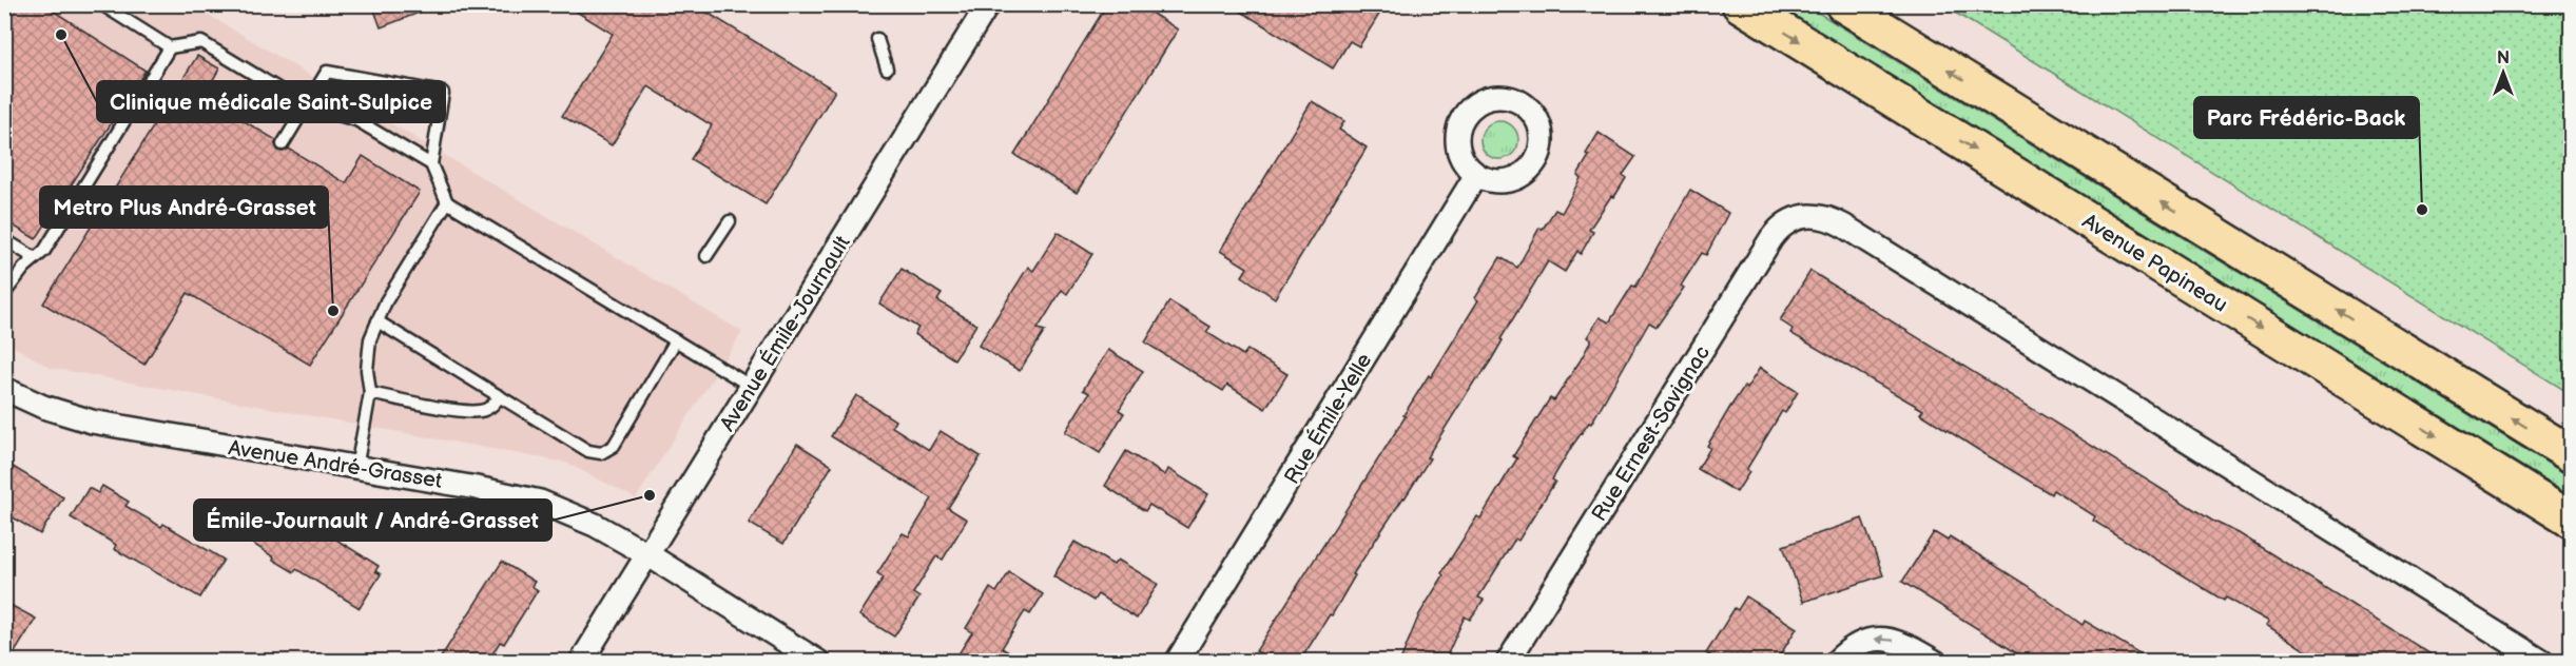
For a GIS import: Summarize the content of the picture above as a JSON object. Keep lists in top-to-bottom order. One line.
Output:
{"streets":{"main road":["Avenue Papineau"],"street":["Avenue Émile-Journault","Rue Émile-Yelle","Rue Ernest-Savignac","Avenue André-Grasset"]},"crossings":[["Avenue Émile-Journault","Avenue André-Grasset"]],"places":["Clinique médicale Saint-Sulpice","Parc Frédéric-Back","Metro Plus André-Grasset","Émile-Journault / André-Grasset"],"north":"top"}
